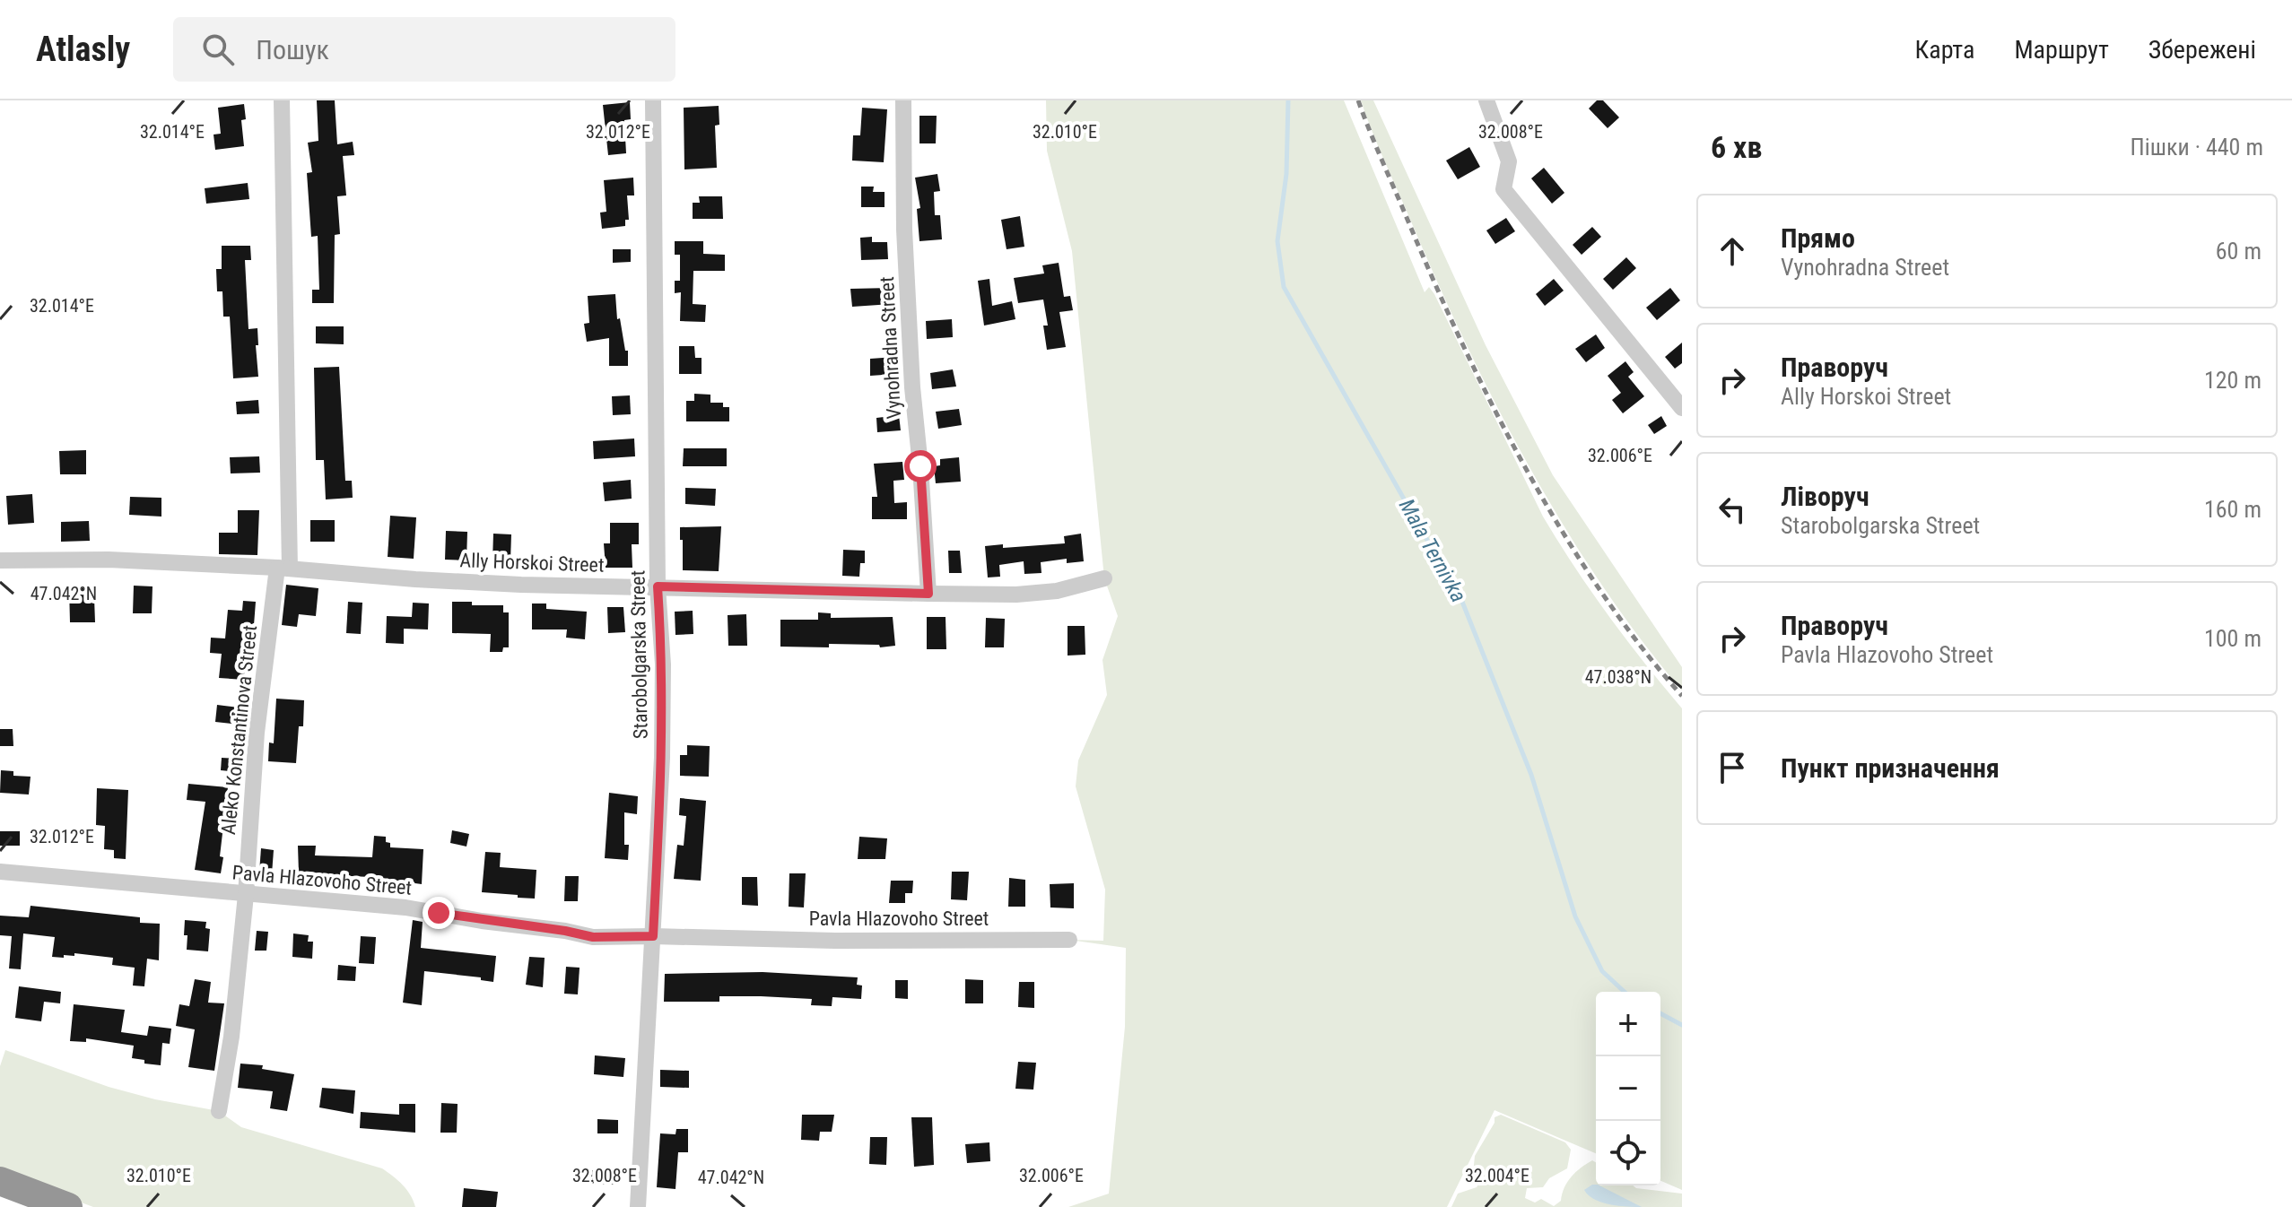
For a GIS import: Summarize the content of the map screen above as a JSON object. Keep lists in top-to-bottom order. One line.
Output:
{"streets":{"street":["Vynohradna Street","Ally Horskoi Street","Starobolgarska Street","Aleko Konstantinova Street","Pavla Hlazovoho Street"]},"crossings":[["Vynohradna Street","Ally Horskoi Street"],["Ally Horskoi Street","Starobolgarska Street"],["Ally Horskoi Street","Aleko Konstantinova Street"],["Starobolgarska Street","Pavla Hlazovoho Street"],["Aleko Konstantinova Street","Pavla Hlazovoho Street"]],"water":["Mala Ternivka"],"page":{"header":"Atlasly","search":"Пошук","nav":["Карта","Маршрут","Збережені"],"heading":["6 хв","Пішки · 440 m"],"list":[["Прямо","Vynohradna Street","60 m"],["Праворуч","Ally Horskoi Street","120 m"],["Ліворуч","Starobolgarska Street","160 m"],["Праворуч","Pavla Hlazovoho Street","100 m"],"Пункт призначення"],"map_buttons":["+","−"]},"coordinates":["32.014°E","32.012°E","32.010°E","32.008°E","32.006°E","47.042°N","47.038°N","32.004°E"]}
